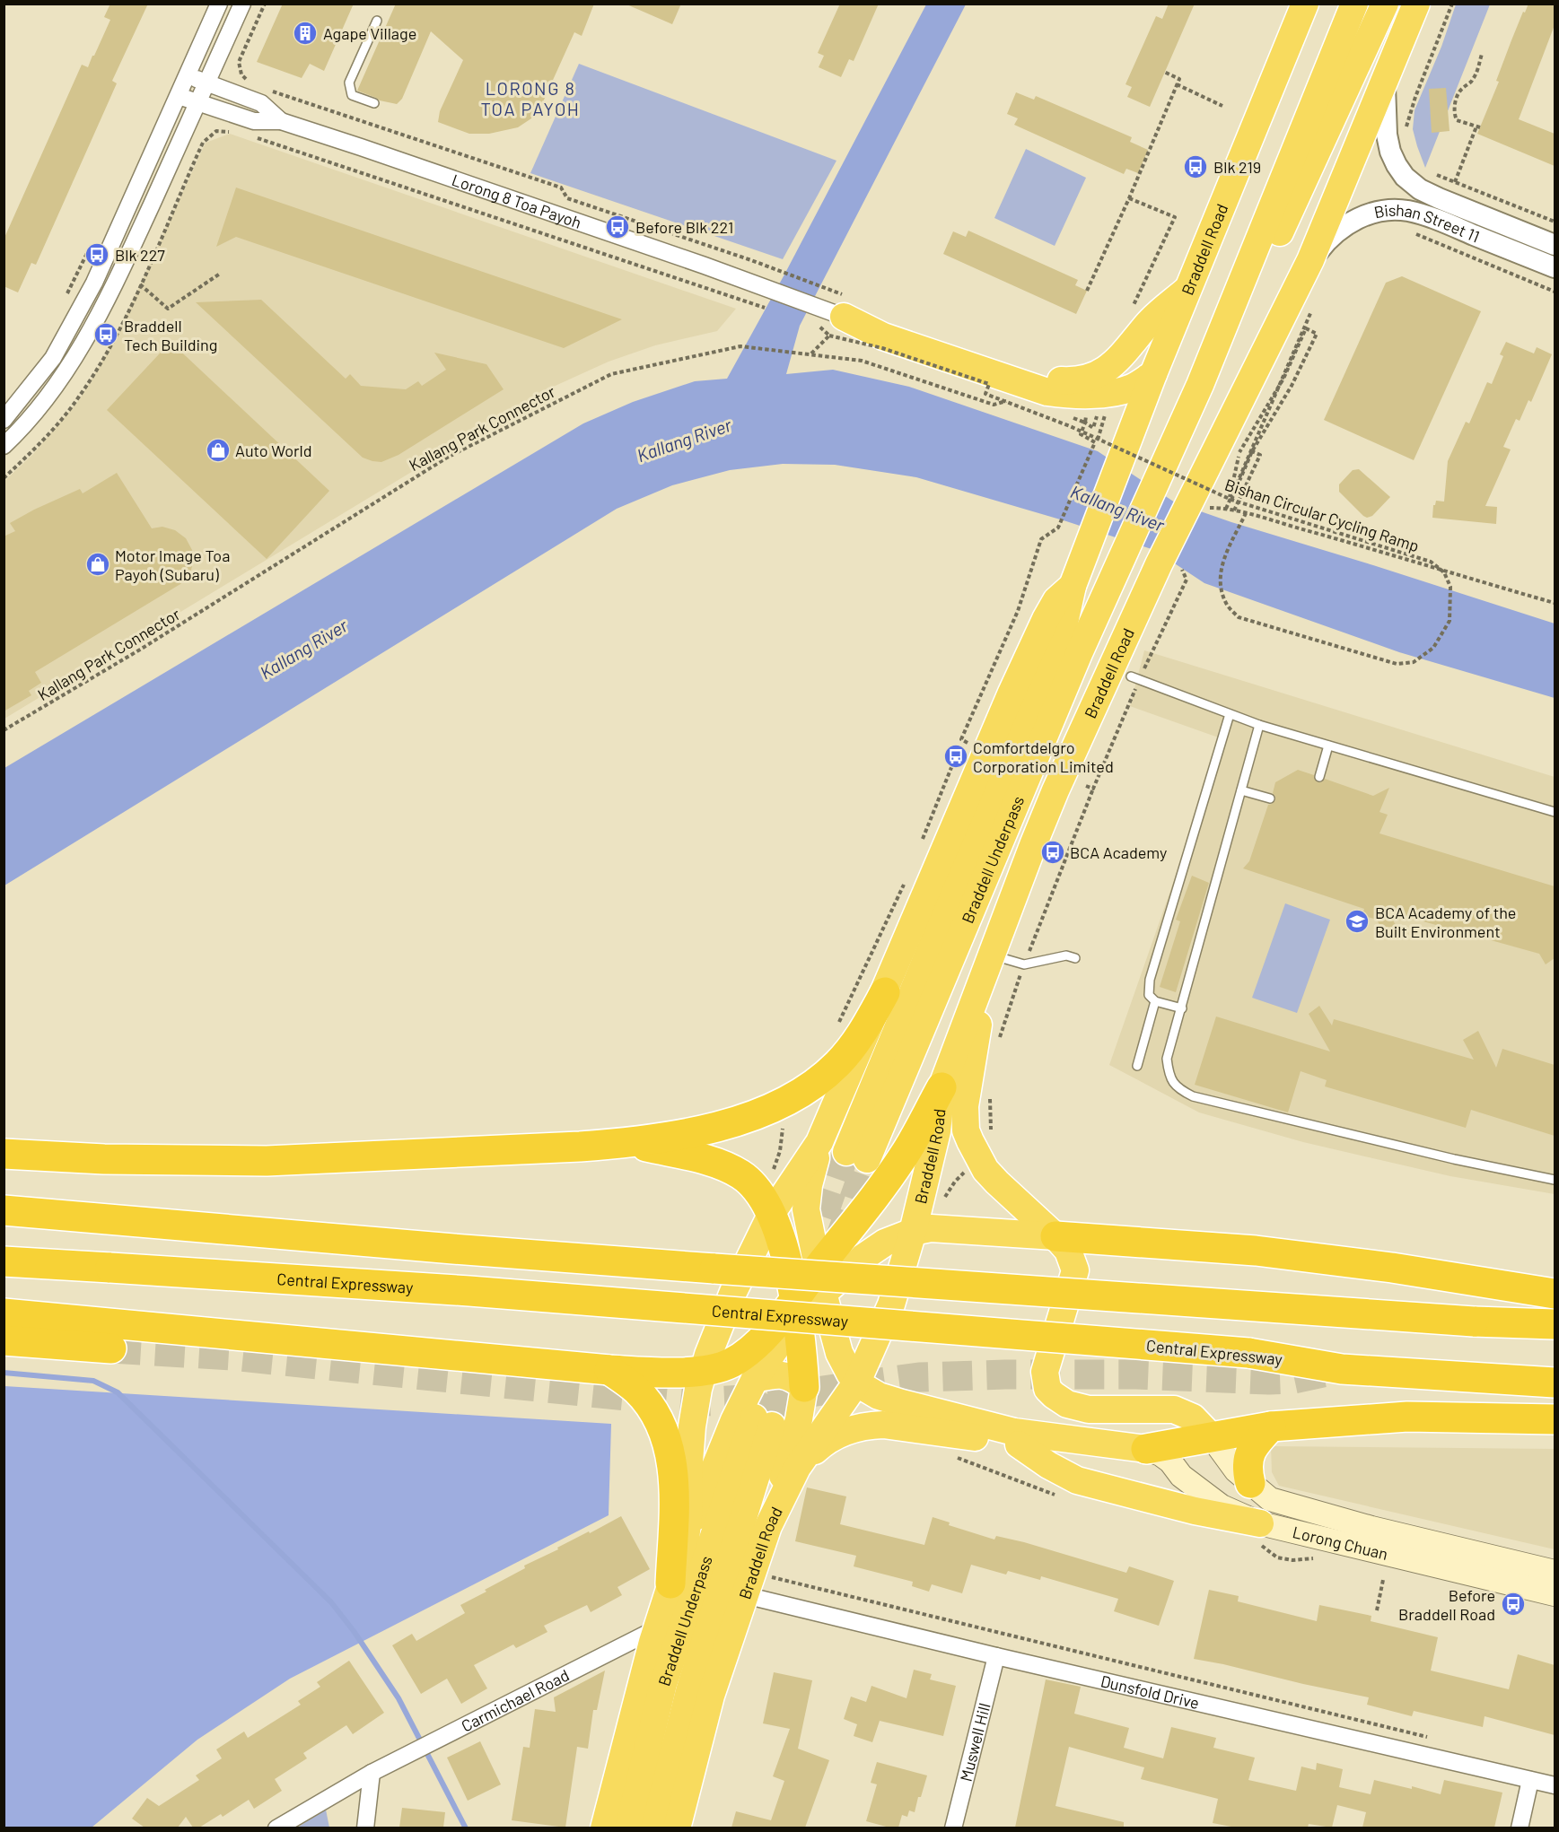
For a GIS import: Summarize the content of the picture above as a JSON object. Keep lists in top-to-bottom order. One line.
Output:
{"streets":{"highway":["Braddell Road","Braddell Underpass","Central Expressway"],"main road":["Lorong Chuan"],"street":["Lorong 8 Toa Payoh","Bishan Street 11","Dunsfold Drive","Carmichael Road","Muswell Hill"],"path":["Kallang Park Connector","Bishan Circular Cycling Ramp"]},"crossings":[["Lorong 8 Toa Payoh","Bishan Circular Cycling Ramp"],["Bishan Street 11","Braddell Road"],["Braddell Road","Braddell Underpass"],["Braddell Road","Dunsfold Drive"],["Dunsfold Drive","Muswell Hill"]],"districts":["LORONG 8 TOA PAYOH"],"water":["Kallang River"],"places":{"building":["Agape Village"],"bus stop":["Blk 219","Before Blk 221","Blk 227","Braddell Tech Building","Comfortdelgro Corporation Limited","BCA Academy","Before Braddell Road"],"shop":["Auto World","Motor Image Toa Payoh (Subaru)"],"school or university":["BCA Academy of the Built Environment"]}}
